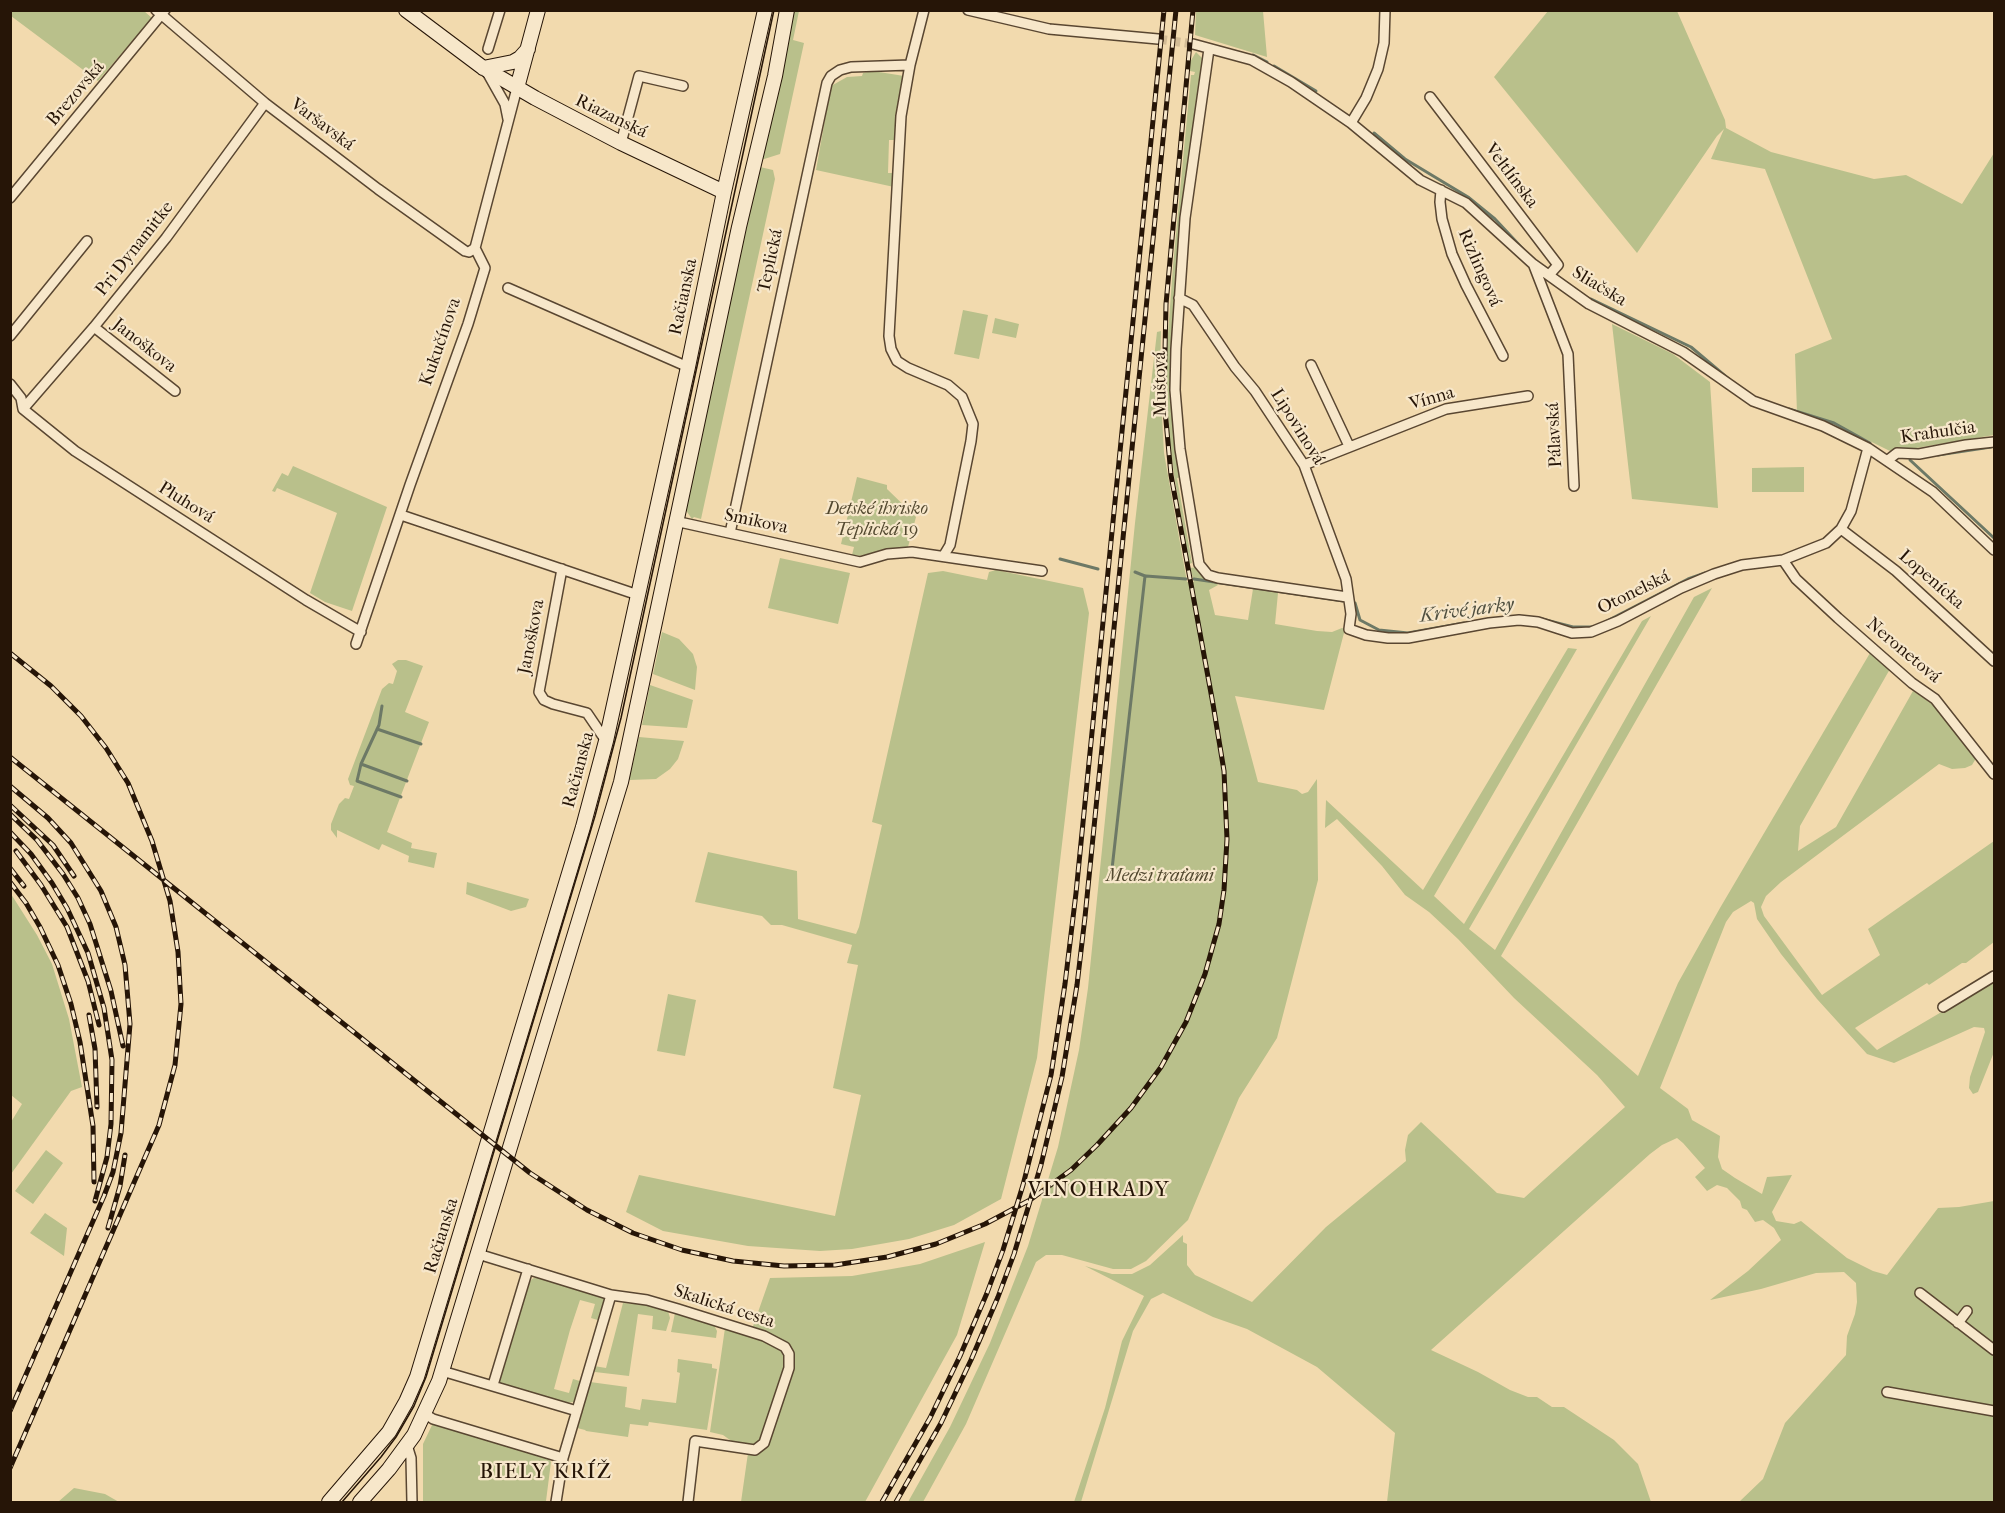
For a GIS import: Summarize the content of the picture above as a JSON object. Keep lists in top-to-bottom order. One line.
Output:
{"streets":{"main road":["Riazanská","Račianska"],"street":["Brezovská","Varšavská","Veltlínska","Pri Dynamitke","Teplická","Rizlingová","Sliačska","Kukučínova","Janoškova","Muštová","Vínna","Lipovinová","Krahulčia","Pálavská","Pluhová","Smikova","Lopenícka","Otonelská","Neronetová","Skalická cesta"]},"crossings":[["Brezovská","Varšavská"],["Riazanská","Račianska"],["Varšavská","Pri Dynamitke"],["Varšavská","Kukučínova"],["Veltlínska","Sliačska"],["Pri Dynamitke","Janoškova"],["Pri Dynamitke","Pluhová"],["Teplická","Smikova"],["Rizlingová","Sliačska"],["Sliačska","Muštová"],["Sliačska","Krahulčia"],["Sliačska","Pálavská"],["Sliačska","Otonelská"],["Račianska","Janoškova"],["Kukučínova","Pluhová"],["Muštová","Lipovinová"],["Vínna","Lipovinová"],["Lipovinová","Otonelská"],["Lopenícka","Otonelská"],["Otonelská","Neronetová"]],"districts":["VINOHRADY","BIELY KRÍŽ"],"water":["Krivé jarky"],"parks":["Detské ihrisko Teplická 19","Medzi traťami"]}
